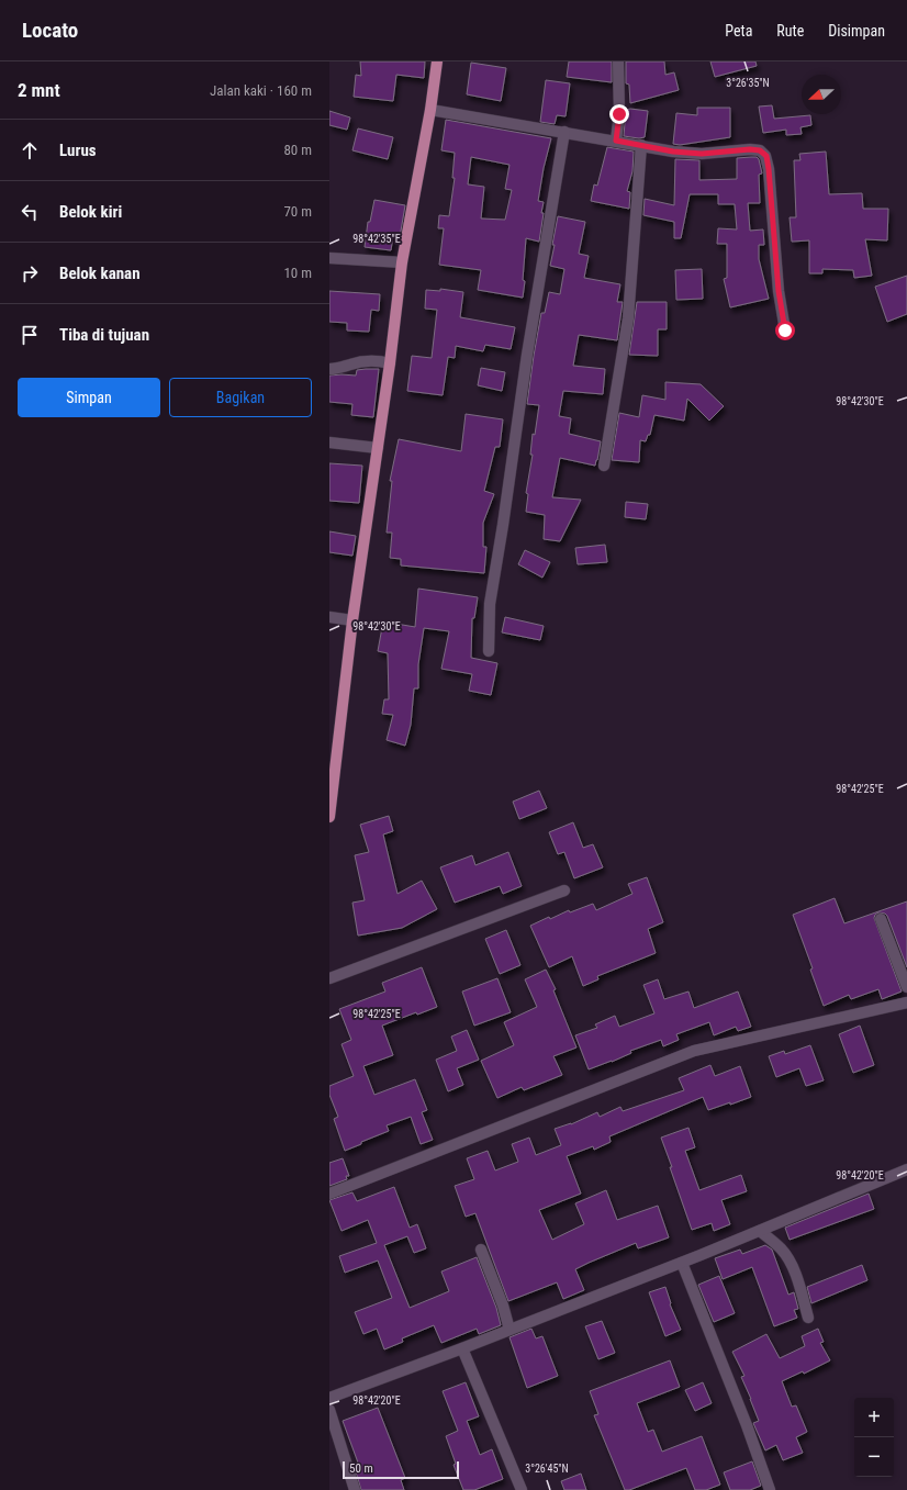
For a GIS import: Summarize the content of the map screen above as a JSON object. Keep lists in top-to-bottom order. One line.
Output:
{"scale_bar":"50 m","north":"left","page":{"header":"Locato","nav":["Peta","Rute","Disimpan"],"heading":["2 mnt","Jalan kaki · 160 m"],"list":[["Lurus","80 m"],["Belok kiri","70 m"],["Belok kanan","10 m"],"Tiba di tujuan"],"buttons":["Simpan","Bagikan"],"map_buttons":["+","−"],"scale":"50 m"},"coordinates":["3°26'35\"N","98°42'35\"E","98°42'30\"E","98°42'25\"E","98°42'20\"E","3°26'45\"N"]}
